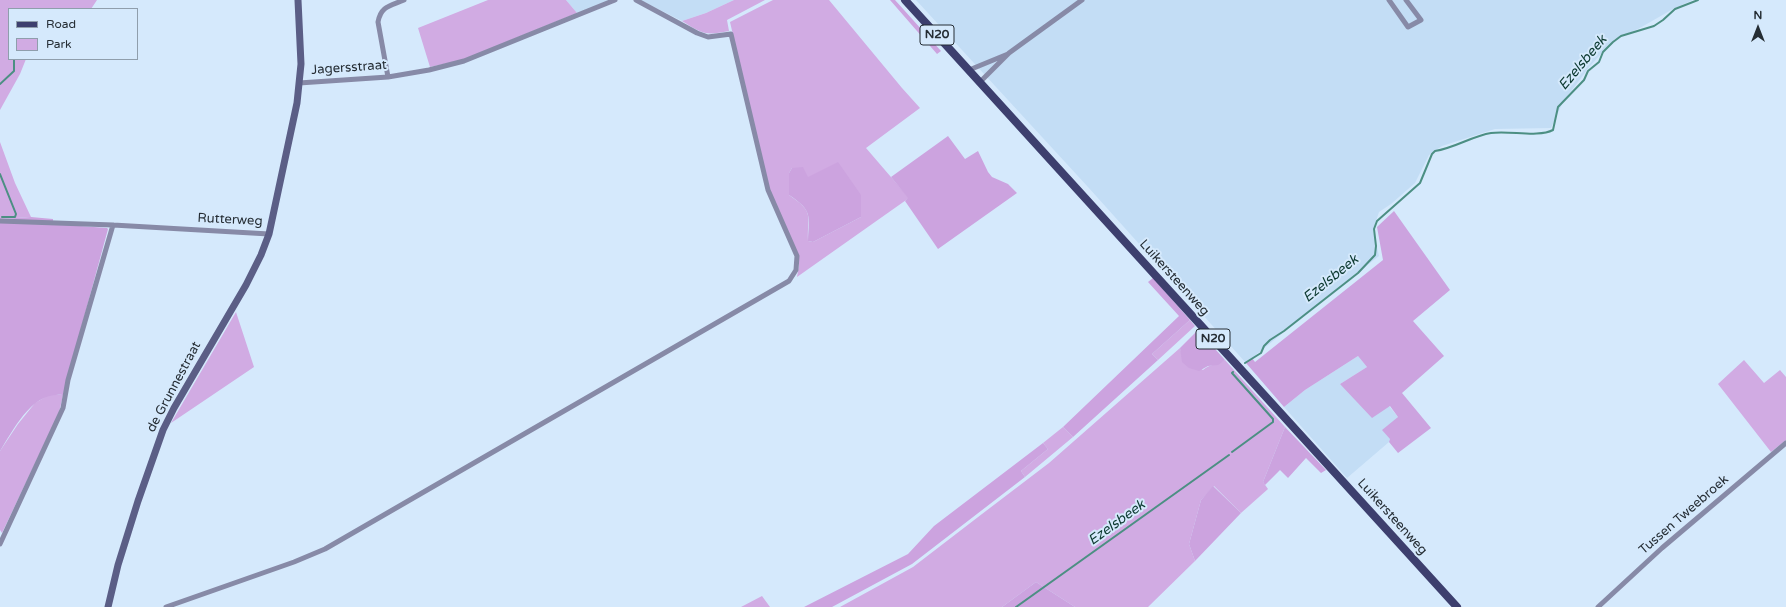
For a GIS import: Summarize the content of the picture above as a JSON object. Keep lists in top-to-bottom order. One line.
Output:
{"streets":{"main road":["N20","Luikersteenweg"],"street":["Jagersstraat","Rutterweg","de Grunnestraat","Tussen Tweebroek"]},"crossings":[["Jagersstraat","Rutterweg"],["Rutterweg","de Grunnestraat"]],"water":["Ezelsbeek"],"legend":["Road","Park"],"north":"top"}
